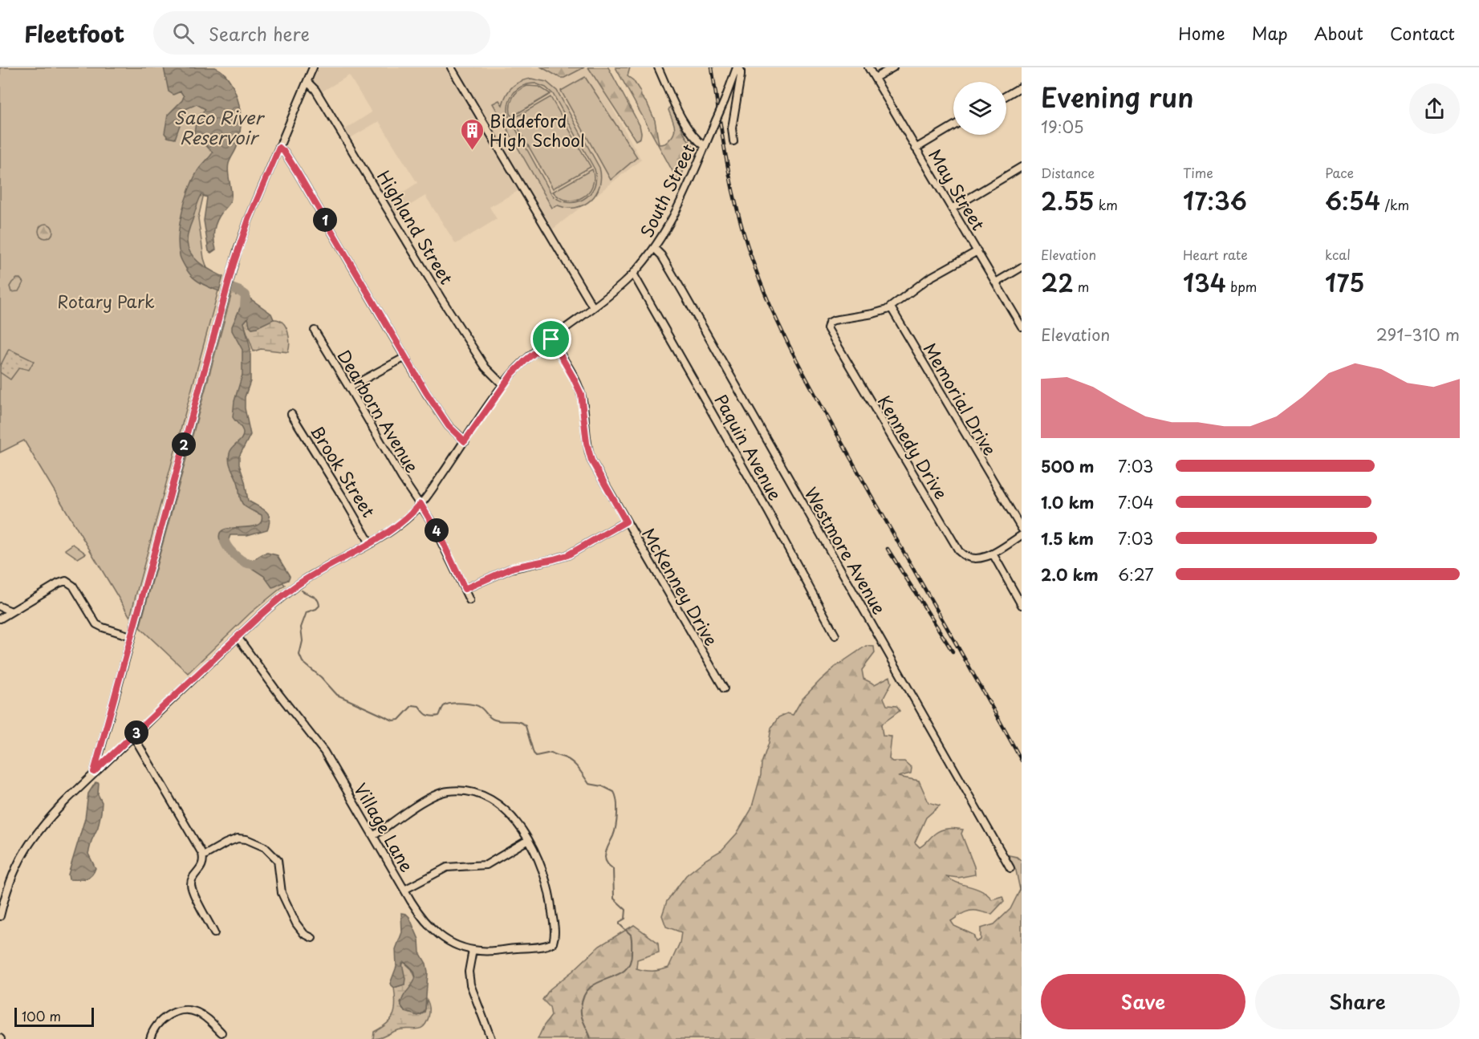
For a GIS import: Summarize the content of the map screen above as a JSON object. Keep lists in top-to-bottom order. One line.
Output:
{"streets":{"street":["May Street","South Street","Highland Street","Memorial Drive","Dearborn Avenue","Paquin Avenue","Kennedy Drive","Brook Street","Westmore Avenue","McKenney Drive","Village Lane"]},"crossings":[["South Street","Highland Street"],["South Street","Dearborn Avenue"],["South Street","Paquin Avenue"],["South Street","Brook Street"],["South Street","Westmore Avenue"],["South Street","McKenney Drive"],["South Street","Village Lane"],["Memorial Drive","Kennedy Drive"]],"water":["Saco River Reservoir"],"parks":["Rotary Park"],"places":{"building":["Biddeford High School"]},"scale_bar":"100 m","page":{"header":"Fleetfoot","search":"Search here","nav":["Home","Map","About","Contact"],"heading":["Evening run","19:05"],"stats":[["Distance","2.55 km"],["Time","17:36"],["Pace","6:54 /km"],["Elevation","22 m"],["Heart rate","134 bpm"],["kcal","175"]],"pins":["1","2","4","3"],"chart":["Elevation","291–310 m"],"list":[{"name":"500 m","note":"7:03"},{"name":"1.0 km","note":"7:04"},{"name":"1.5 km","note":"7:03"},{"name":"2.0 km","note":"6:27"}],"buttons":["Save","Share"],"scale":"100 m"}}
